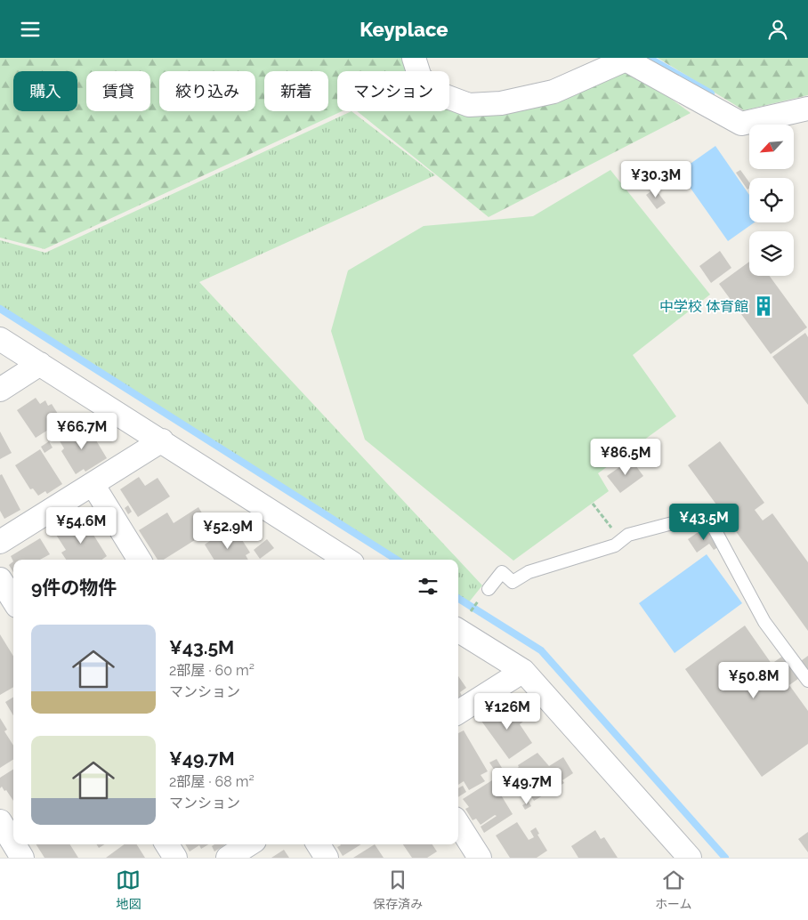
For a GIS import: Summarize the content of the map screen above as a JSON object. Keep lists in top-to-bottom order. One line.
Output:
{"places":{"building":["中学校 体育館"]},"north":"bottom left","page":{"header":"Keyplace","chip":["購入","賃貸","絞り込み","新着","マンション"],"price":["¥30.3M","¥66.7M","¥86.5M","¥43.5M","¥54.6M","¥52.9M","¥50.8M","¥126M","¥49.7M"],"heading":"9件の物件","list":[{"name":"¥43.5M","note":"2部屋 · 60 m² · マンション"},{"name":"¥49.7M","note":"2部屋 · 68 m² · マンション"}],"tabs":["地図","保存済み","ホーム"]}}
